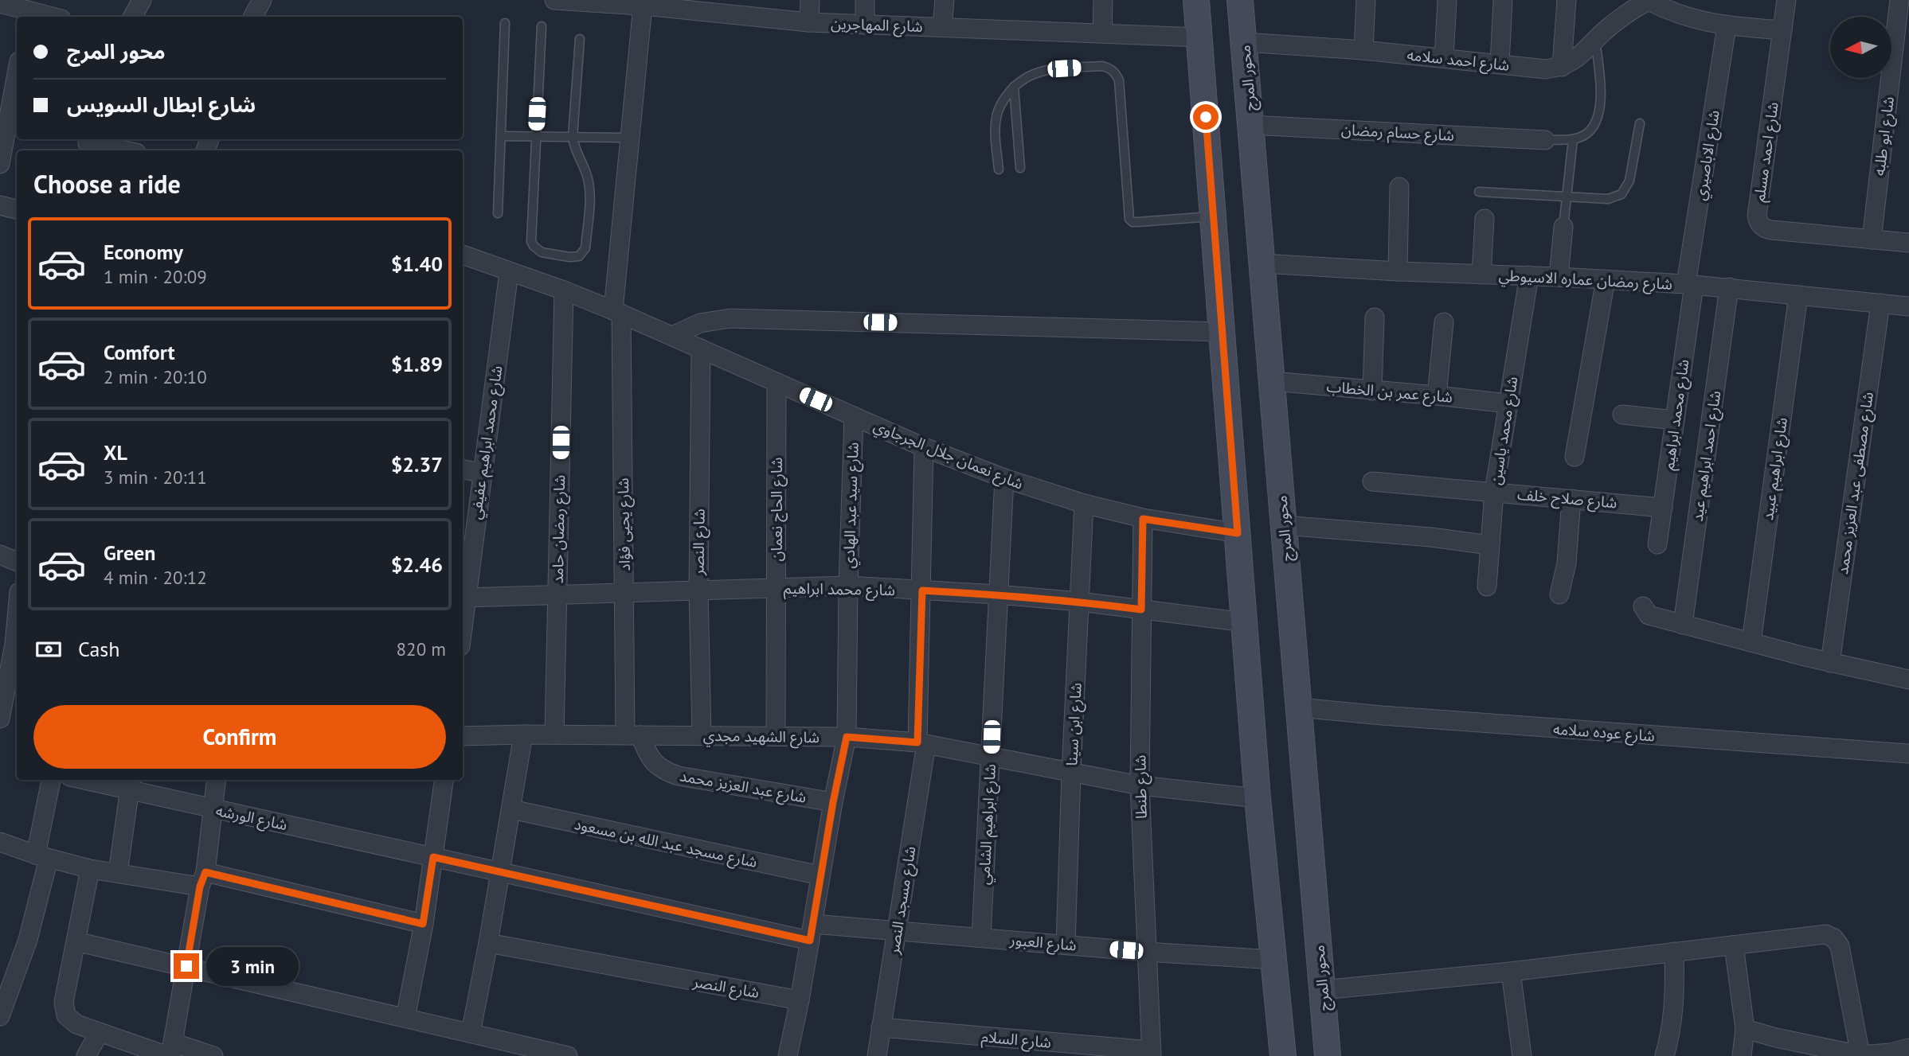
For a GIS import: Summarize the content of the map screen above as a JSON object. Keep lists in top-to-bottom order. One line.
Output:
{"streets":{"main road":["محور المرج"],"street":["شارع المهاجرين","شارع احمد سلامه","شارع حسام رمضان","شارع ابو طلبه","شارع احمد مسلم","شارع الاباصيري","شارع رمضان عماره الاسيوطي","شارع عمر بن الخطاب","شارع محمد ابراهيم","شارع محمد ياسين","شارع محمد ابراهيم عفيفي","شارع نعمان جلال الجرجاوي","شارع احمد ابراهيم عيد","شارع ابراهيم عبيد","شارع مصطفى عبد العزيز محمد","شارع صلاح خلف","شارع سيد عبد الهادي","شارع الحاج نعمان","شارع يحيى فؤاد","شارع رمضان حامد","شارع النصر","شارع ابن سينا","شارع عوده سلامه","شارع الشهيد مجدي","شارع عبد العزيز محمد","شارع طنطا","شارع الورشه","شارع ابراهيم الشامي","شارع مسجد عبد الله بن مسعود","شارع مسجد النصر","شارع العبور","شارع السلام"]},"crossings":[["شارع المهاجرين","شارع يحيى فؤاد"],["شارع احمد سلامه","محور المرج"],["محور المرج","شارع حسام رمضان"],["محور المرج","شارع رمضان عماره الاسيوطي"],["محور المرج","شارع عمر بن الخطاب"],["محور المرج","شارع عوده سلامه"],["شارع ابو طلبه","شارع احمد مسلم"],["شارع الاباصيري","شارع رمضان عماره الاسيوطي"],["شارع الاباصيري","شارع محمد ابراهيم"],["شارع رمضان عماره الاسيوطي","شارع محمد ابراهيم"],["شارع رمضان عماره الاسيوطي","شارع محمد ياسين"],["شارع رمضان عماره الاسيوطي","شارع احمد ابراهيم عيد"],["شارع رمضان عماره الاسيوطي","شارع ابراهيم عبيد"],["شارع رمضان عماره الاسيوطي","شارع مصطفى عبد العزيز محمد"],["شارع عمر بن الخطاب","شارع محمد ياسين"],["شارع محمد ابراهيم","شارع محمد ابراهيم عفيفي"],["شارع محمد ابراهيم","شارع صلاح خلف"],["شارع محمد ابراهيم","شارع سيد عبد الهادي"],["شارع محمد ابراهيم","شارع الحاج نعمان"],["شارع محمد ابراهيم","شارع يحيى فؤاد"],["شارع محمد ابراهيم","شارع رمضان حامد"],["شارع محمد ابراهيم","شارع النصر"],["شارع محمد ابراهيم","شارع ابن سينا"],["شارع محمد ابراهيم","شارع طنطا"],["شارع محمد ابراهيم","شارع ابراهيم الشامي"],["شارع محمد ابراهيم","شارع مسجد النصر"],["شارع محمد ياسين","شارع صلاح خلف"],["شارع محمد ابراهيم عفيفي","شارع نعمان جلال الجرجاوي"],["شارع نعمان جلال الجرجاوي","شارع سيد عبد الهادي"],["شارع نعمان جلال الجرجاوي","شارع الحاج نعمان"],["شارع نعمان جلال الجرجاوي","شارع يحيى فؤاد"],["شارع نعمان جلال الجرجاوي","شارع رمضان حامد"],["شارع نعمان جلال الجرجاوي","شارع النصر"],["شارع نعمان جلال الجرجاوي","شارع ابن سينا"],["شارع نعمان جلال الجرجاوي","شارع طنطا"],["شارع نعمان جلال الجرجاوي","شارع ابراهيم الشامي"],["شارع نعمان جلال الجرجاوي","شارع مسجد النصر"],["شارع سيد عبد الهادي","شارع النصر"],["شارع سيد عبد الهادي","شارع الشهيد مجدي"],["شارع سيد عبد الهادي","شارع عبد العزيز محمد"],["شارع سيد عبد الهادي","شارع مسجد عبد الله بن مسعود"],["شارع سيد عبد الهادي","شارع العبور"],["شارع الحاج نعمان","شارع الشهيد مجدي"],["شارع يحيى فؤاد","شارع الشهيد مجدي"],["شارع يحيى فؤاد","شارع عبد العزيز محمد"],["شارع رمضان حامد","شارع الشهيد مجدي"],["شارع النصر","شارع الشهيد مجدي"],["شارع ابن سينا","شارع الشهيد مجدي"],["شارع ابن سينا","شارع العبور"],["شارع الشهيد مجدي","شارع عبد العزيز محمد"],["شارع الشهيد مجدي","شارع طنطا"],["شارع الشهيد مجدي","شارع ابراهيم الشامي"],["شارع الشهيد مجدي","شارع مسجد النصر"],["شارع طنطا","شارع العبور"],["شارع طنطا","شارع السلام"],["شارع الورشه","شارع العبور"],["شارع ابراهيم الشامي","شارع العبور"],["شارع مسجد النصر","شارع العبور"],["شارع مسجد النصر","شارع السلام"]],"north":"left","page":{"banner":["محور المرج","شارع ابطال السويس"],"heading":"Choose a ride","list":[{"name":"Economy","note":"1 min · 20:09","value":"$1.40"},{"name":"Comfort","note":"2 min · 20:10","value":"$1.89"},{"name":"XL","note":"3 min · 20:11","value":"$2.37"},{"name":"Green","note":"4 min · 20:12","value":"$2.46"}],"pay":["Cash","820 m"],"buttons":"Confirm","bubble":"3 min"}}
